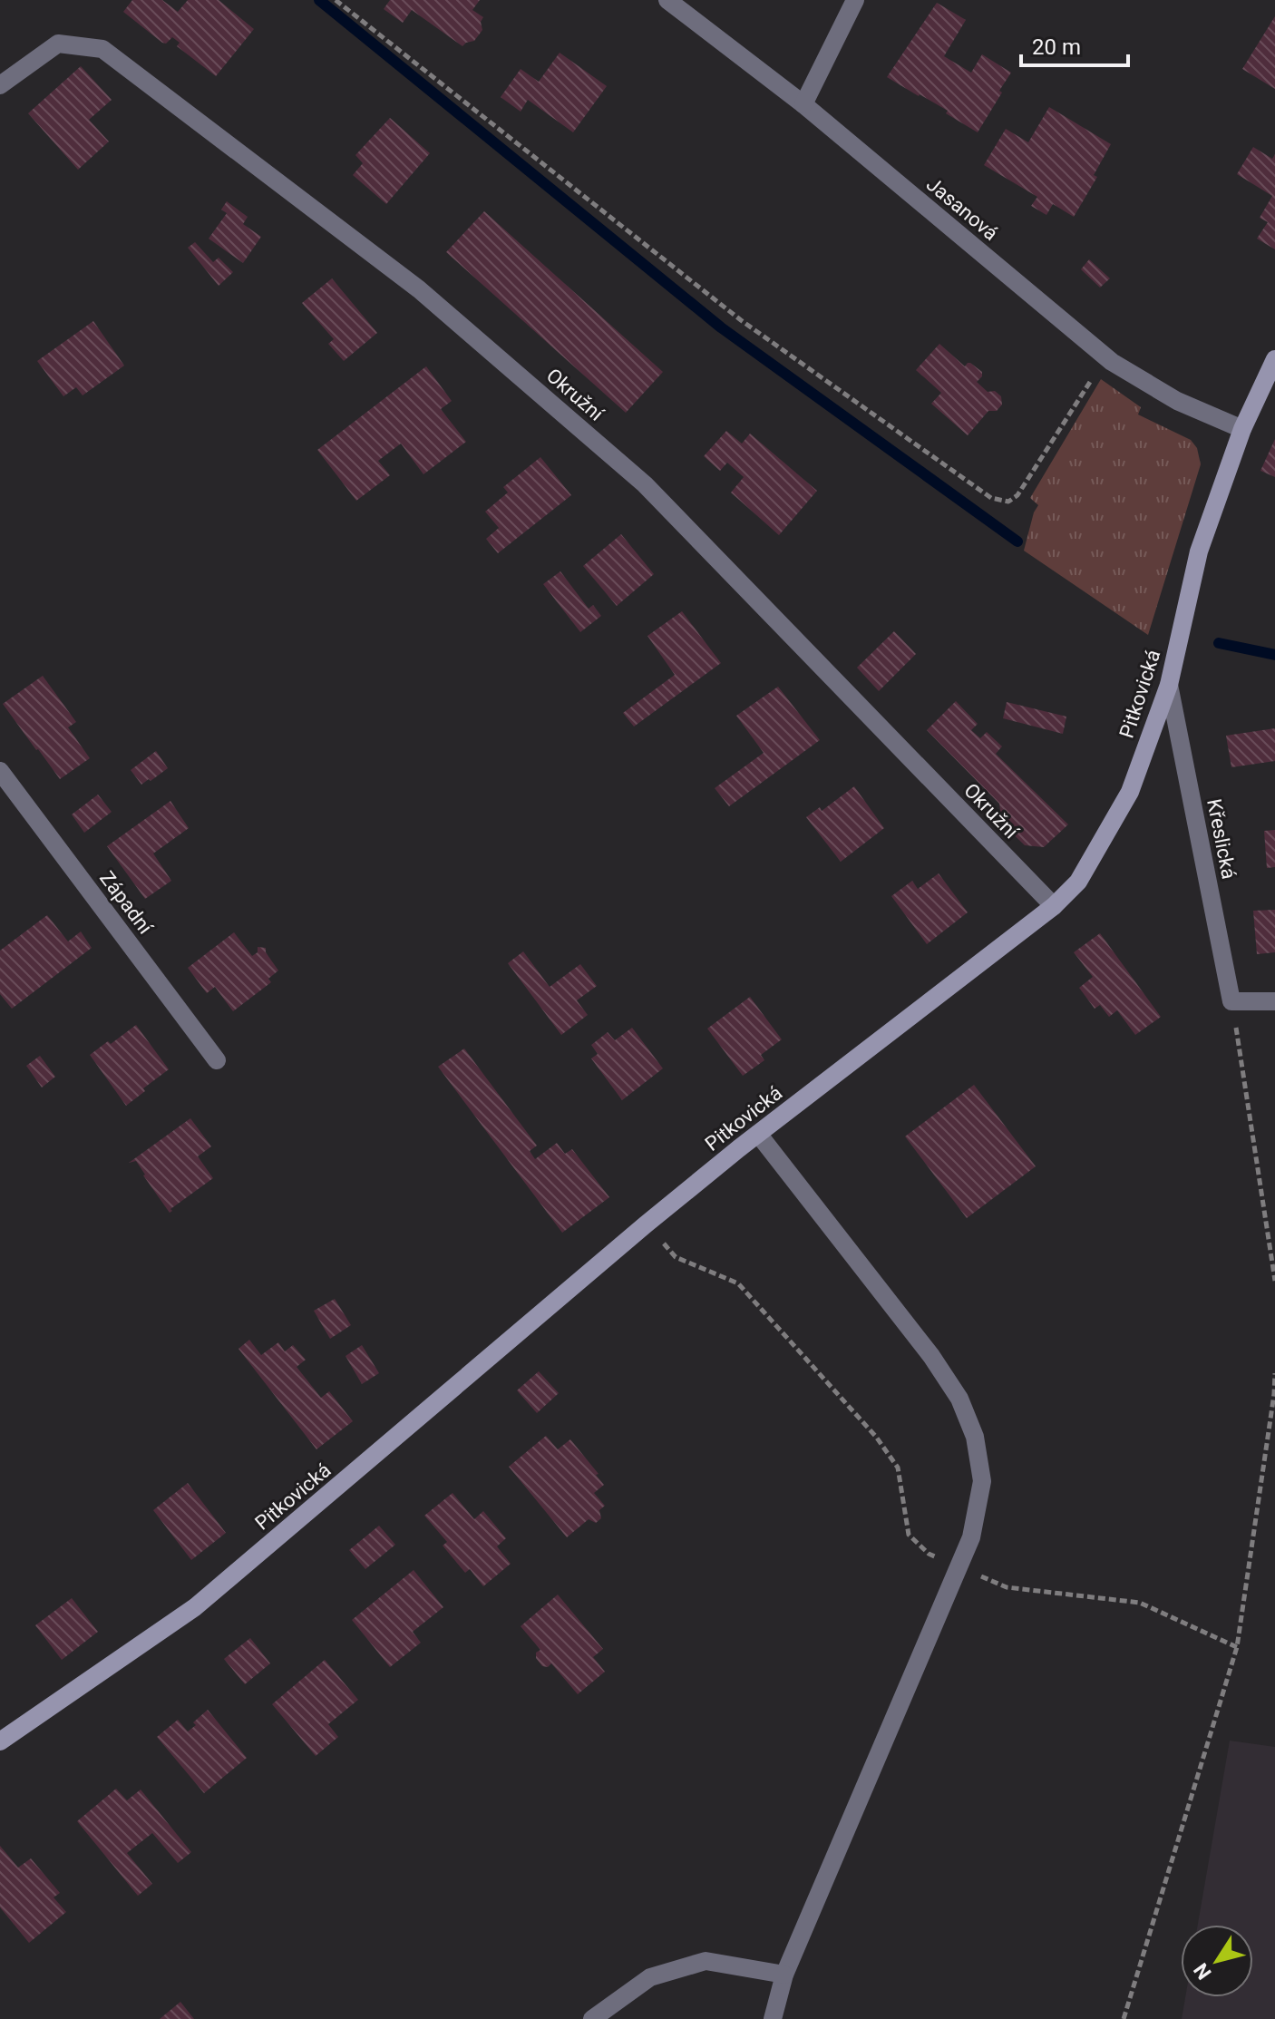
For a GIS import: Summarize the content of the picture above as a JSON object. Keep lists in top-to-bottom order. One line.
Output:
{"streets":{"street":["Jasanová","Okružní","Pitkovická","Křeslická","Západní"]},"crossings":[["Jasanová","Pitkovická"],["Okružní","Pitkovická"],["Pitkovická","Křeslická"]],"scale_bar":"20 m","north":"bottom left"}
